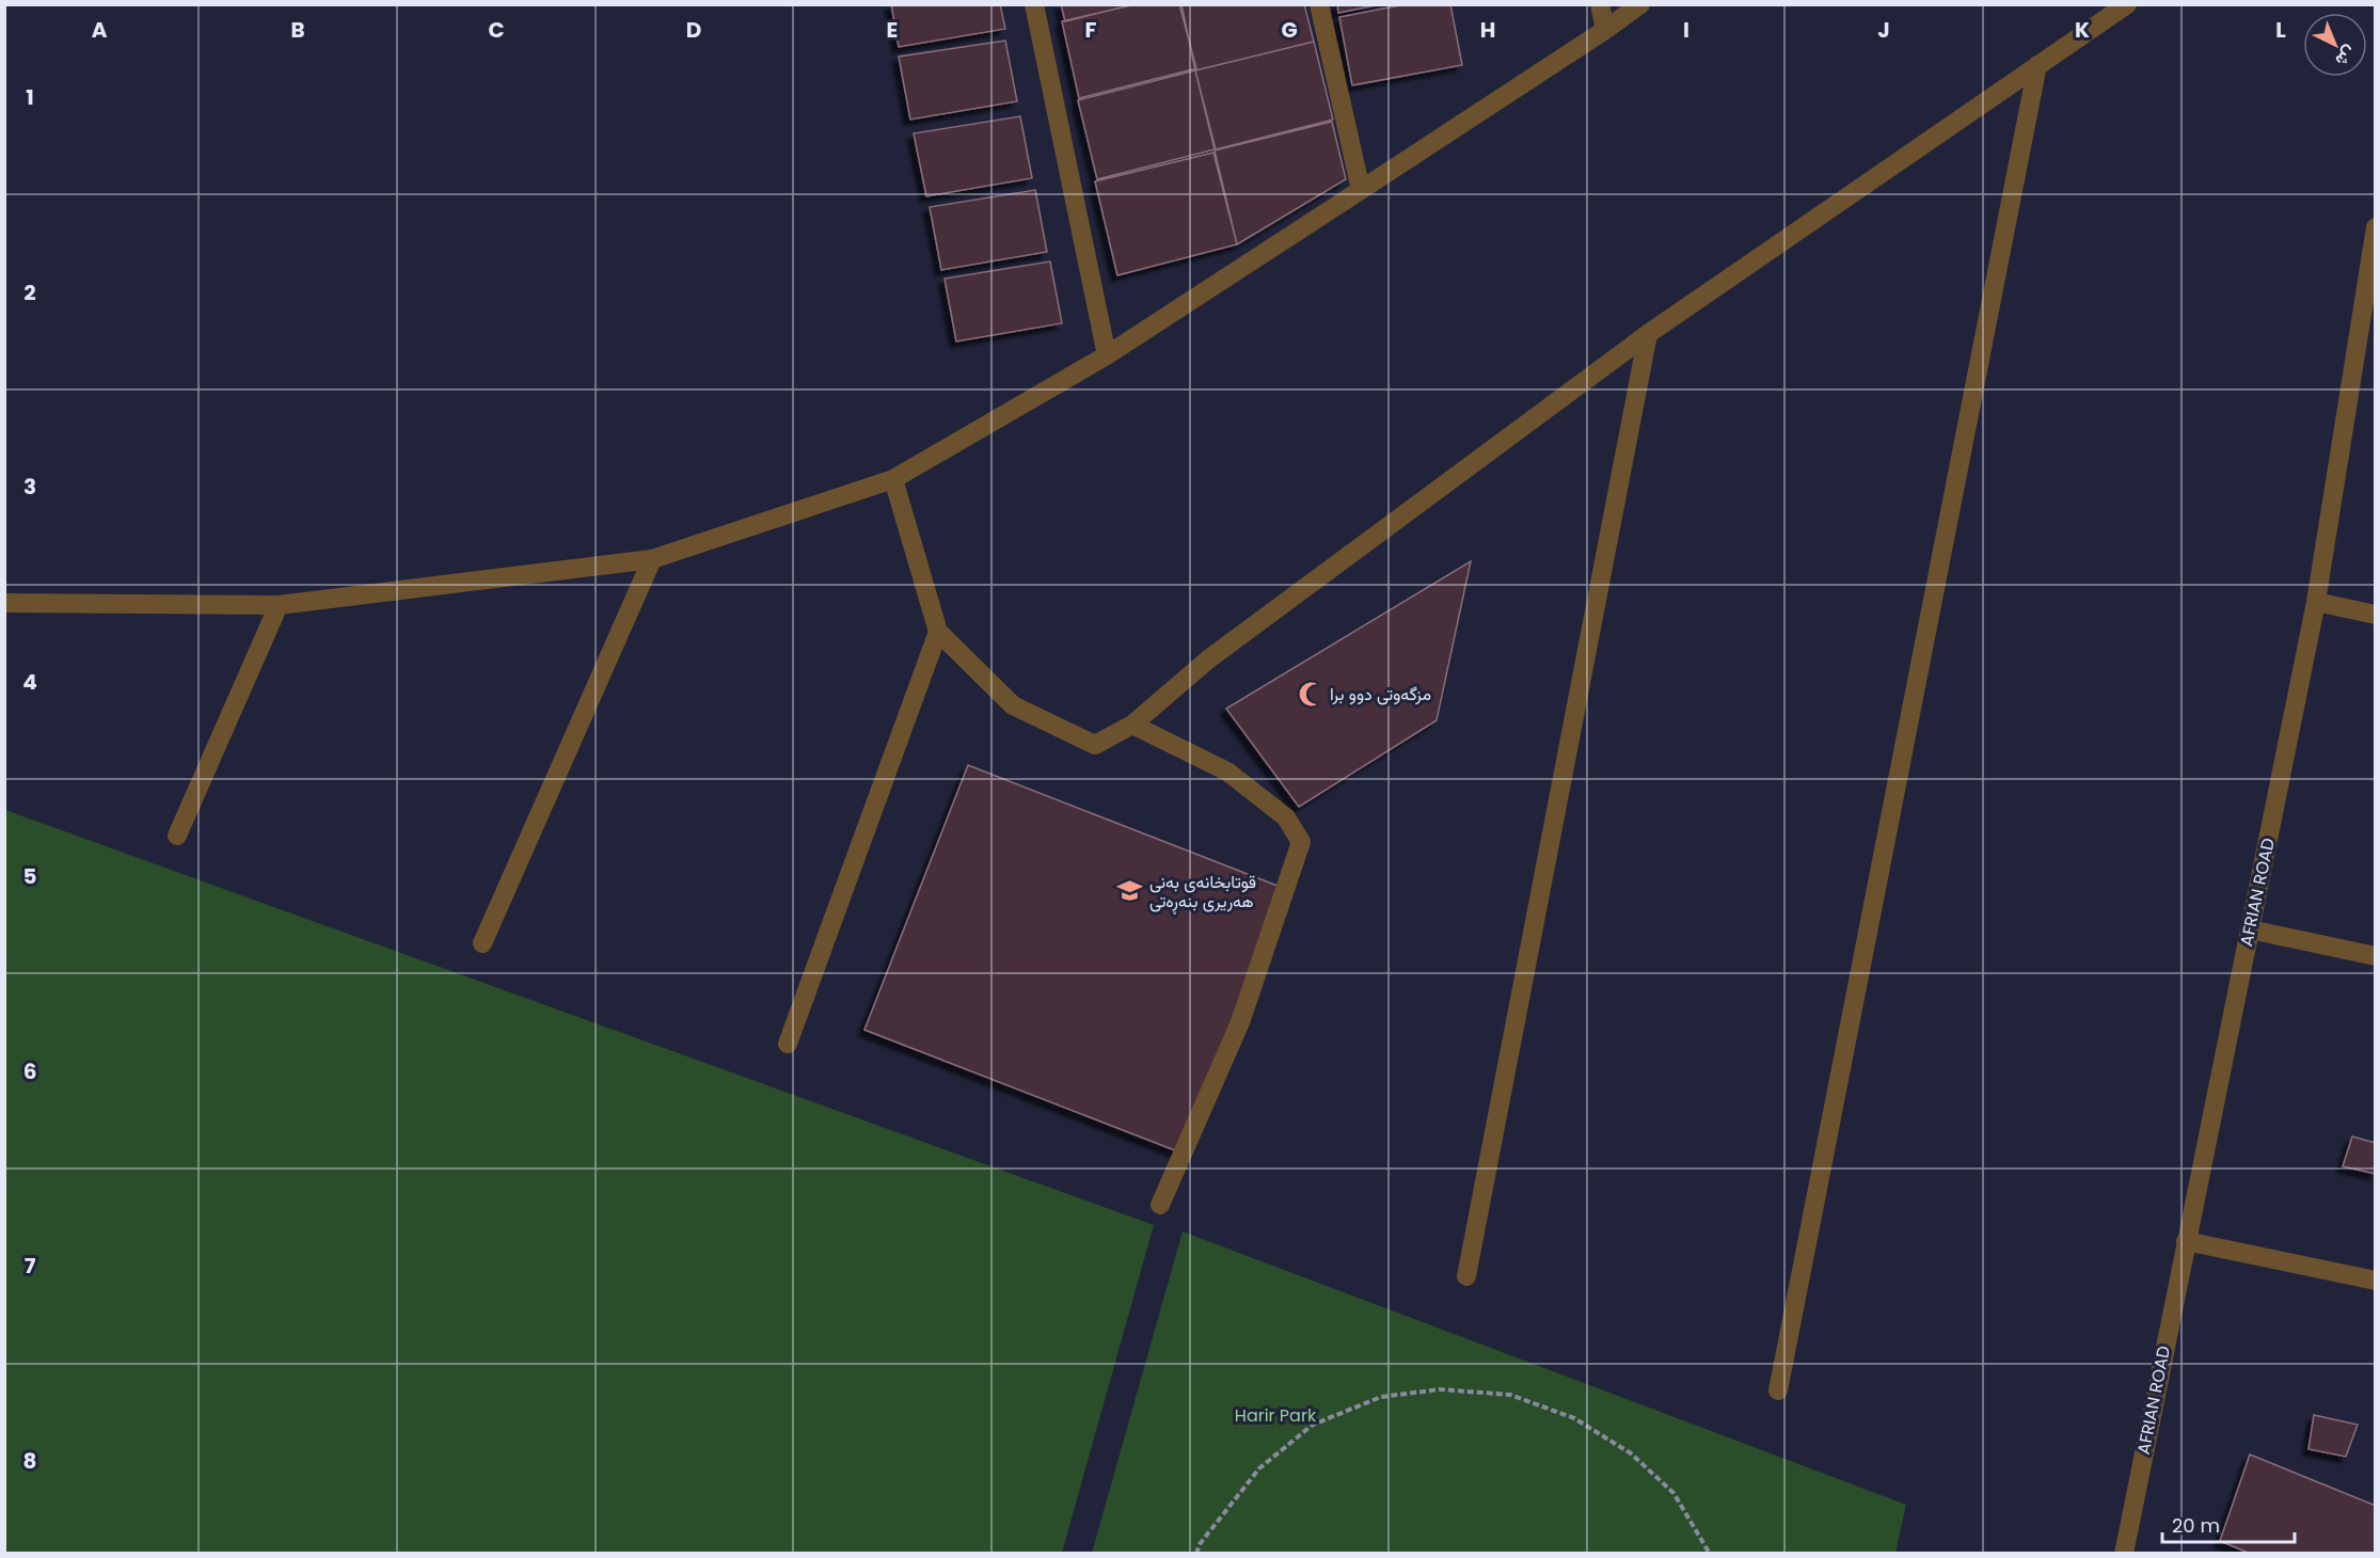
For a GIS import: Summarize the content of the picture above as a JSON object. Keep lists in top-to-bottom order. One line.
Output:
{"streets":{"street":["AFRIAN ROAD"]},"parks":["Harir Park"],"places":{"mosque":["مزگەوتی دوو برا"],"school or university":["قوتابخانەی بەنی هەریری بنەڕەتی"]},"scale_bar":"20 m","north":"bottom right","grid":{"columns":["A","B","C","D","E","F","G","H","I","J","K","L"],"rows":["1","2","3","4","5","6","7","8"]}}
